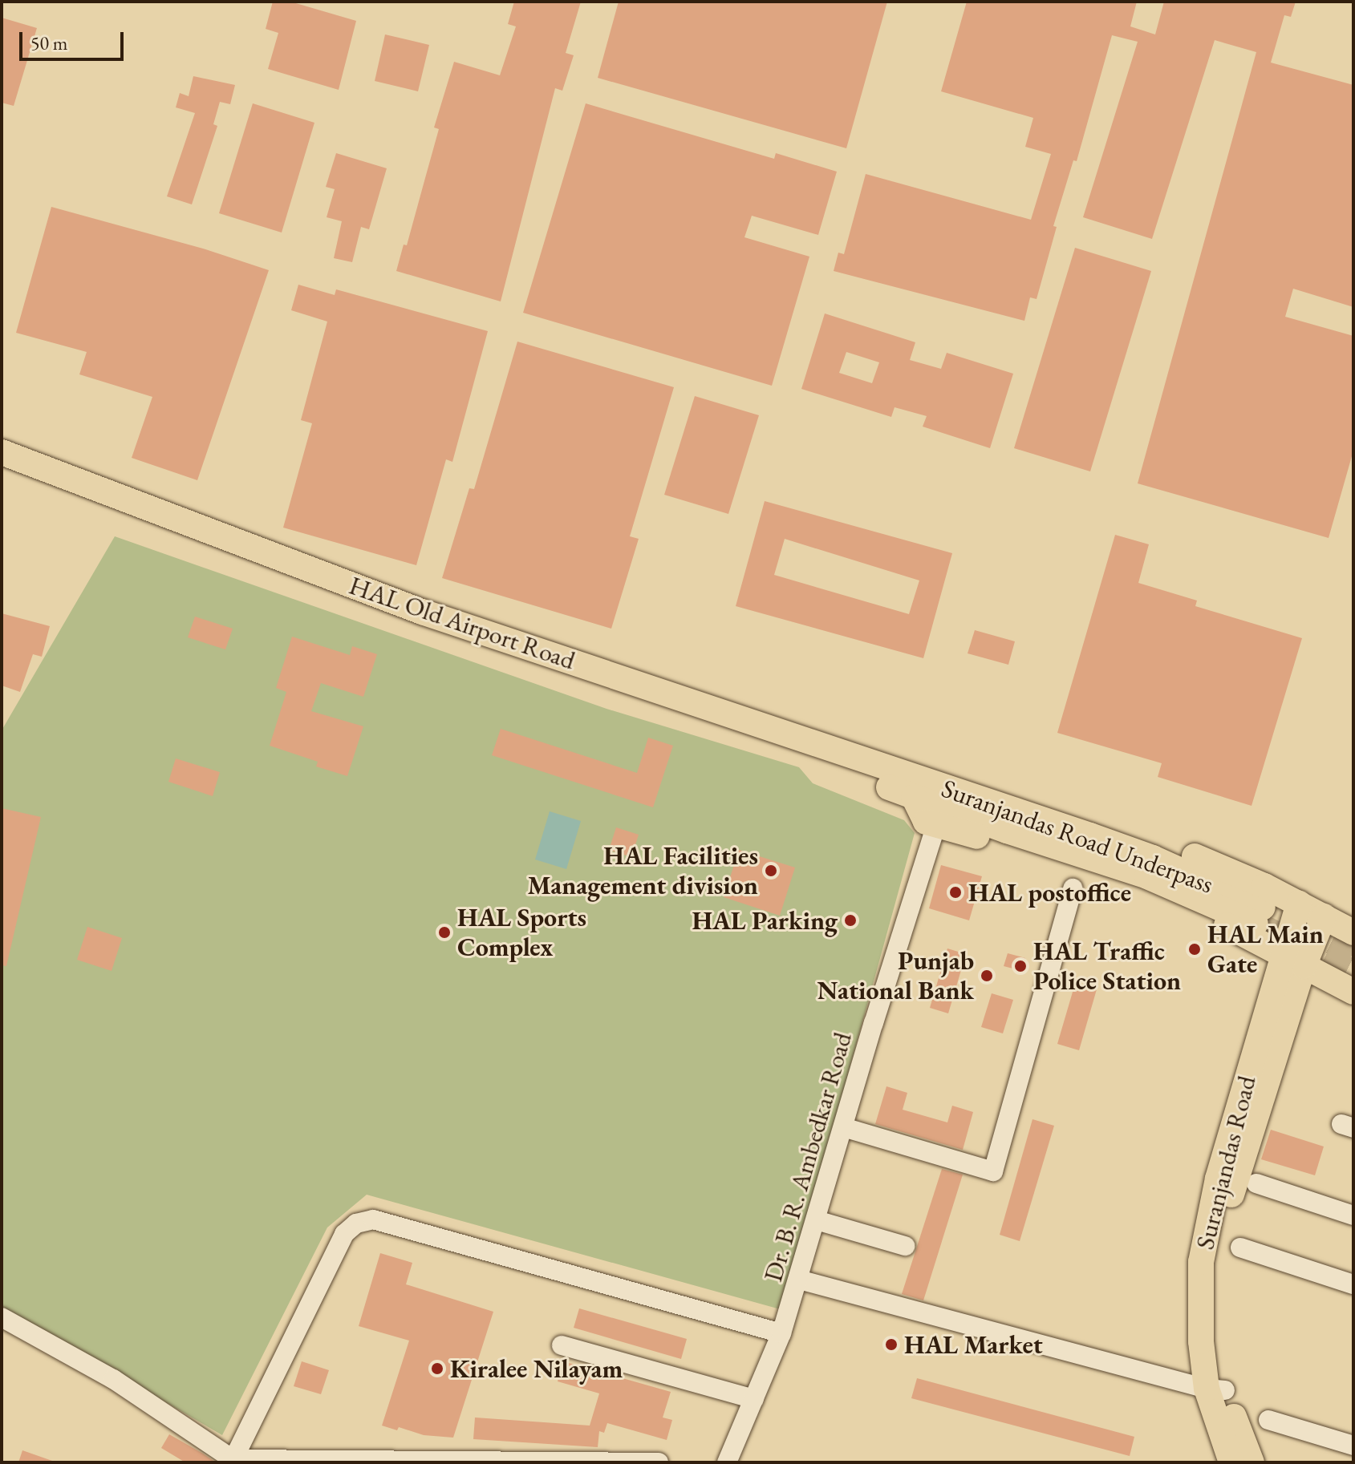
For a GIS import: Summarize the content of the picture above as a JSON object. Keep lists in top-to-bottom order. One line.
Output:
{"streets":{"main road":["HAL Old Airport Road","Suranjandas Road Underpass","Suranjandas Road"],"street":["Dr. B. R. Ambedkar Road"]},"crossings":[["HAL Old Airport Road","Suranjandas Road Underpass"]],"places":["HAL Facilities Management division","HAL postoffice","HAL Parking","HAL Sports Complex","HAL Main Gate","HAL Traffic Police Station","Punjab National Bank","HAL Market","Kiralee Nilayam"],"scale_bar":"50 m"}
